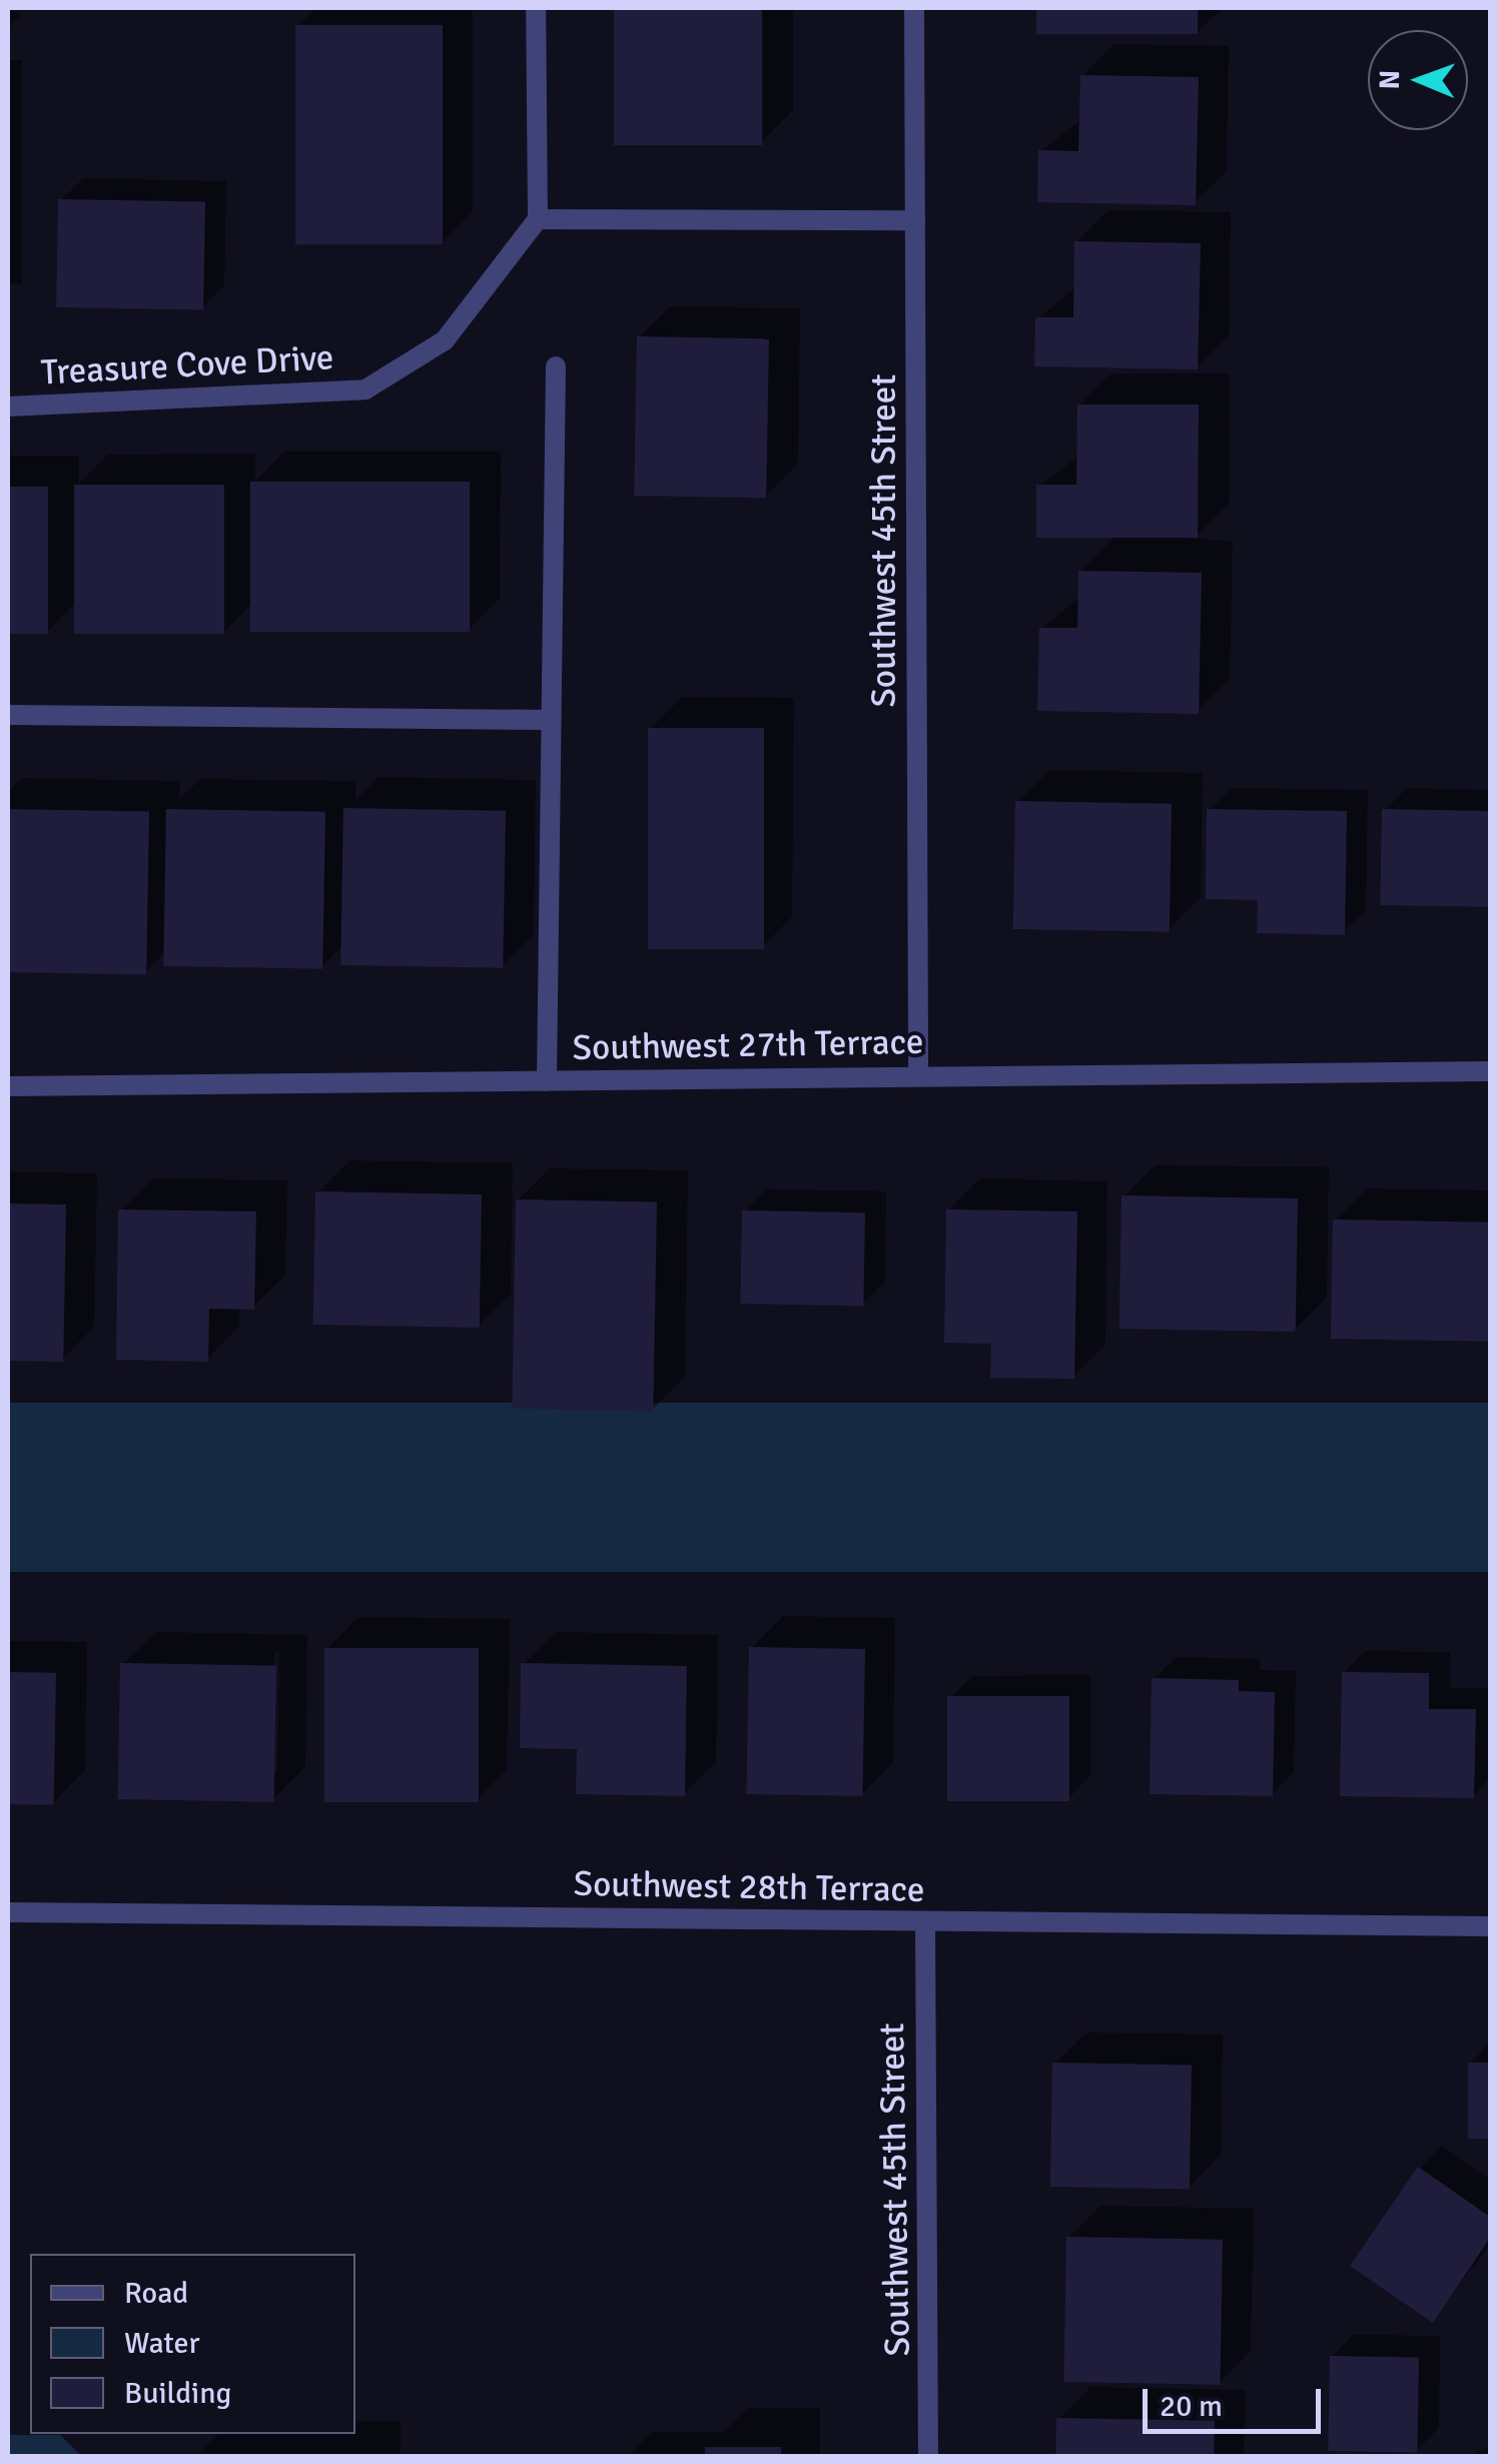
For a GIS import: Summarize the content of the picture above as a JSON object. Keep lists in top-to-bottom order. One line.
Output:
{"streets":{"street":["Treasure Cove Drive","Southwest 45th Street","Southwest 27th Terrace","Southwest 28th Terrace"]},"crossings":[["Southwest 45th Street","Southwest 27th Terrace"],["Southwest 45th Street","Southwest 28th Terrace"]],"legend":["Road","Water","Building"],"scale_bar":"20 m","north":"left"}
